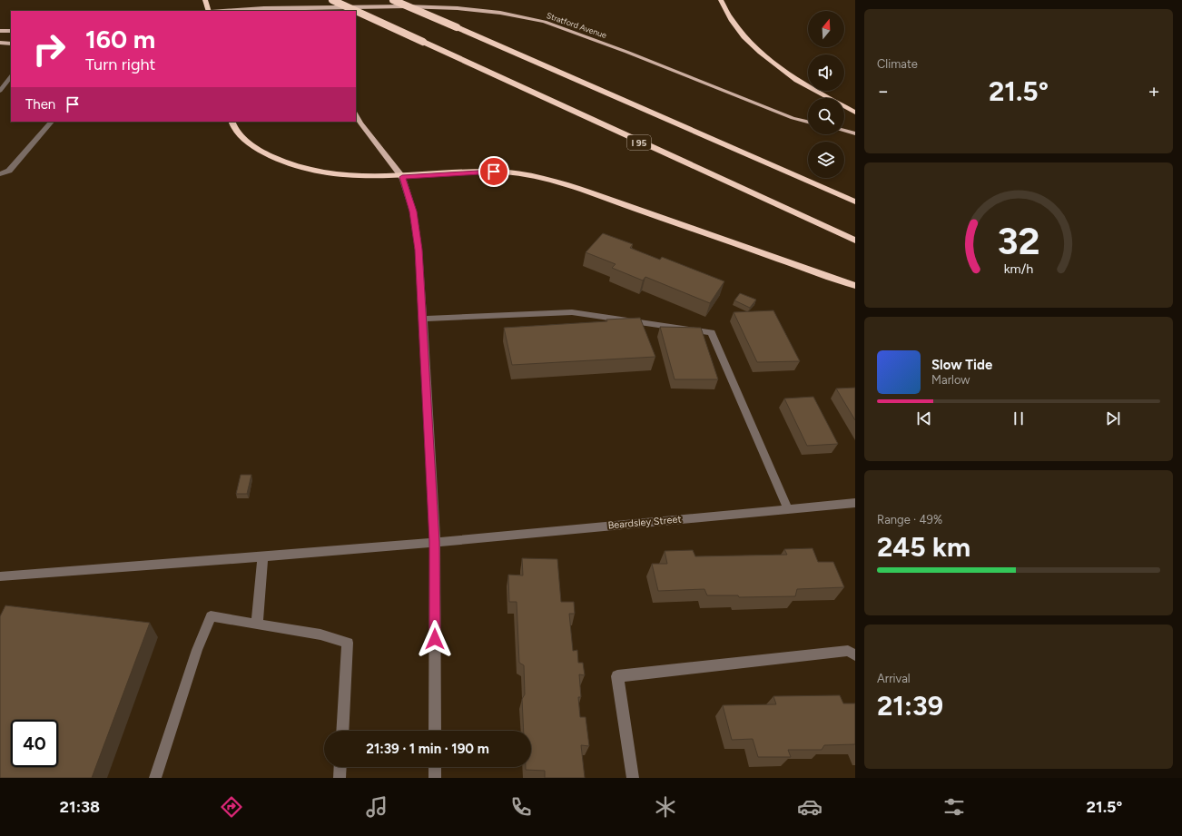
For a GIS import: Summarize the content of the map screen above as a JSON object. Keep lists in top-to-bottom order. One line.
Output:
{"streets":{"highway":["I 95"],"main road":["Stratford Avenue"],"street":["Beardsley Street"]},"north":"top","page":{"tile":["Climate",["Range · 49%","245 km"],["Arrival","21:39"]],"turn":["160 m","Turn right"],"heat":["−","21.5°","+"],"then":"Then","song":["Slow Tide","Marlow"],"limit":"40","trip":"21:39 · 1 min · 190 m","tabs":["21:38","21.5°"],"gauge":["32","km/h"]}}
